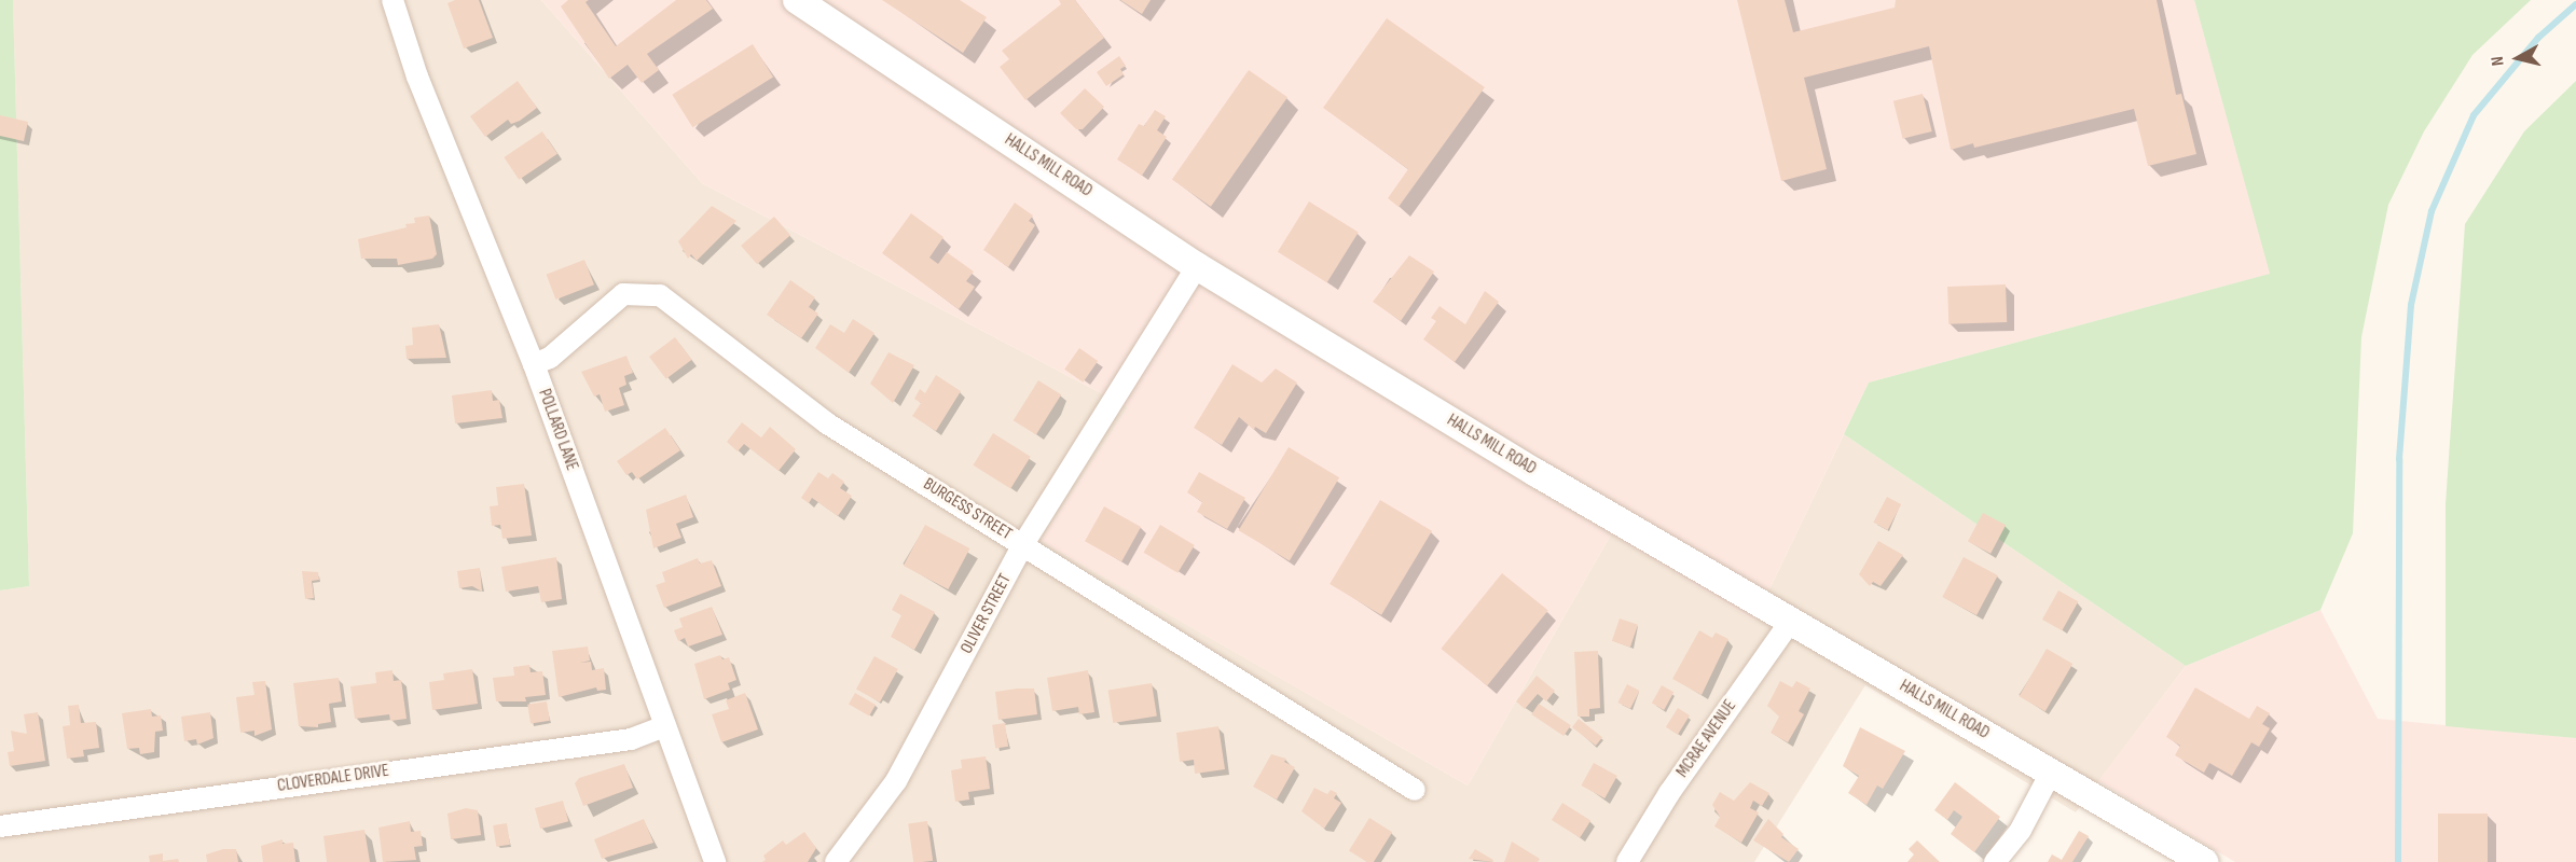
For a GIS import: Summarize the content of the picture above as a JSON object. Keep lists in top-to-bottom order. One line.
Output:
{"streets":{"street":["HALLS MILL ROAD","POLLARD LANE","BURGESS STREET","OLIVER STREET","MCRAE AVENUE","CLOVERDALE DRIVE"]},"crossings":[["HALLS MILL ROAD","OLIVER STREET"],["HALLS MILL ROAD","MCRAE AVENUE"],["POLLARD LANE","BURGESS STREET"],["POLLARD LANE","CLOVERDALE DRIVE"],["BURGESS STREET","OLIVER STREET"]],"north":"left"}
